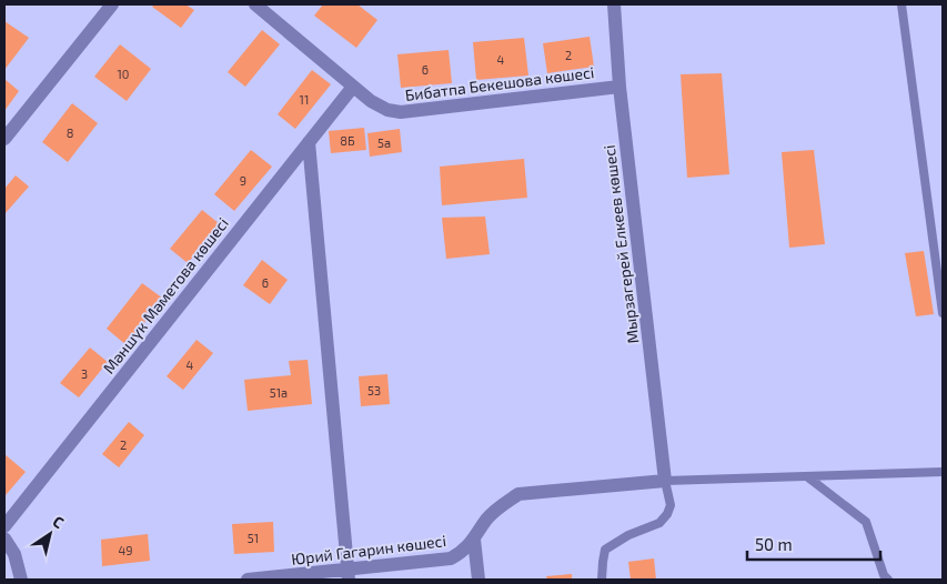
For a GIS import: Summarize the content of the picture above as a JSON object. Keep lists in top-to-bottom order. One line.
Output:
{"streets":{"street":["Бибатпа Бекешова көшесі","Мырзагерей Елкеев көшесі","Мәншүк Мәметова көшесі","Юрий Гагарин көшесі"]},"crossings":[["Бибатпа Бекешова көшесі","Мырзагерей Елкеев көшесі"],["Бибатпа Бекешова көшесі","Мәншүк Мәметова көшесі"],["Мырзагерей Елкеев көшесі","Юрий Гагарин көшесі"]],"house_numbers":["2","4","6","10","11","8","8Б","5а","9","6","4","3","53","51а","2","51","49"],"scale_bar":"50 m","north":"top right"}
